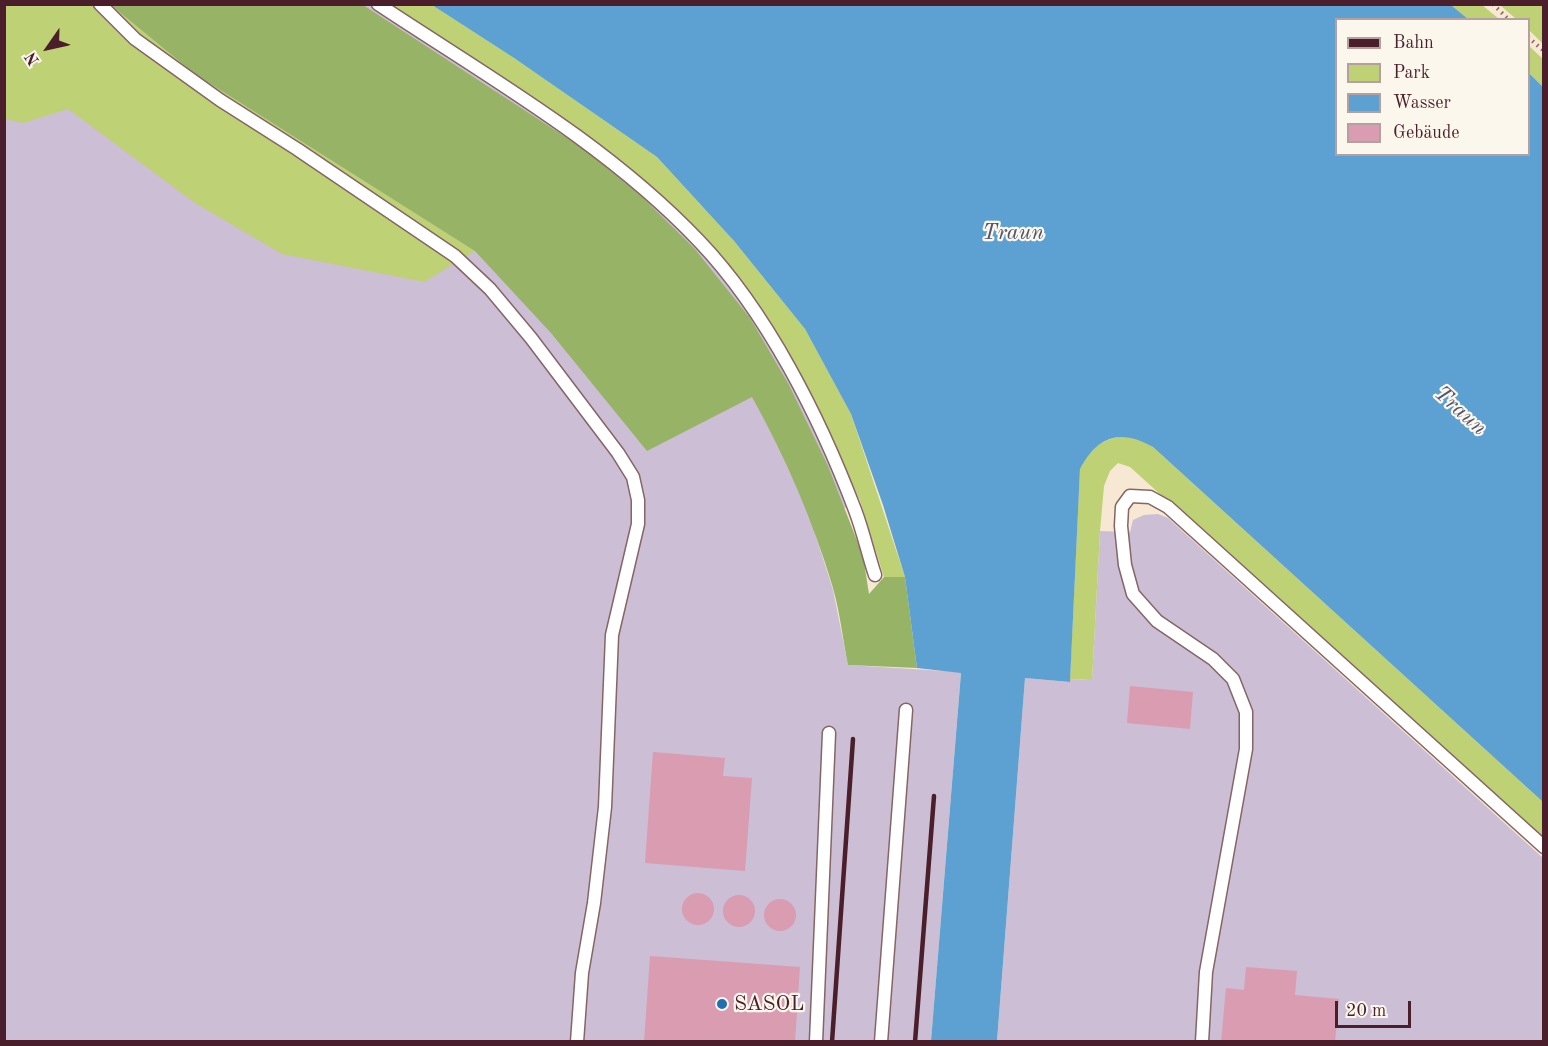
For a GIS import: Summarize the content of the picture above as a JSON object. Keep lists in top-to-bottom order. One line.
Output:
{"water":["Traun"],"places":["SASOL"],"legend":["Bahn","Park","Wasser","Gebäude"],"scale_bar":"20 m","north":"bottom left"}
